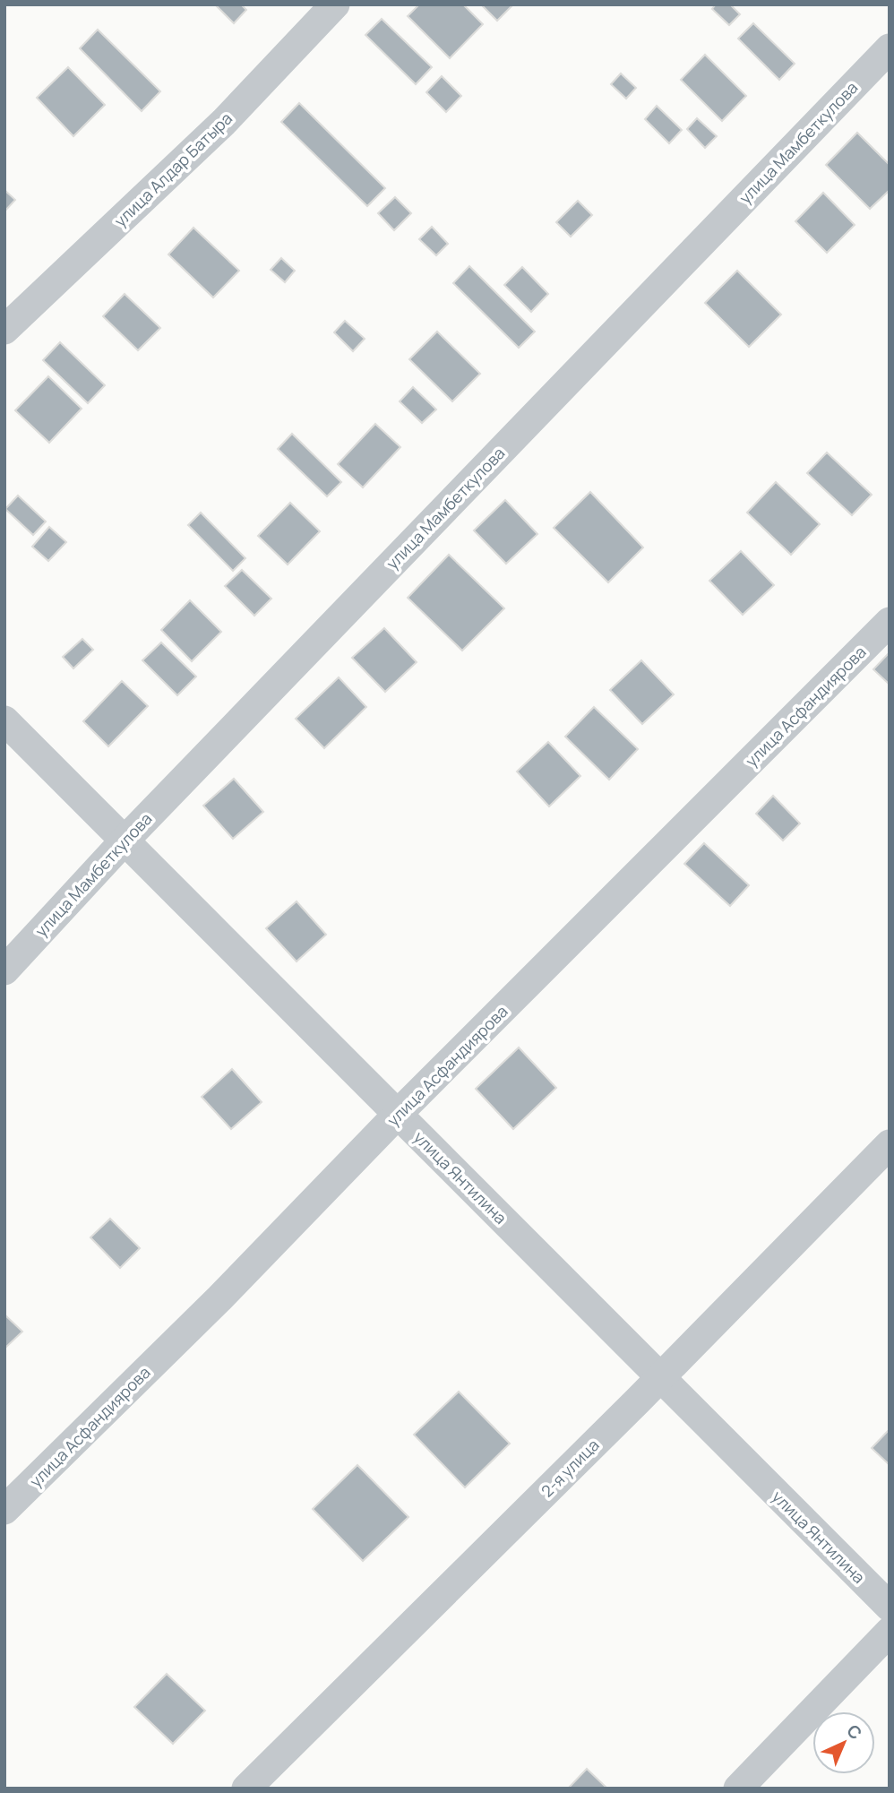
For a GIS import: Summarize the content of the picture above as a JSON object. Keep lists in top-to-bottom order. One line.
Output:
{"streets":{"street":["улица Мамбеткулова","улица Алдар Батыра","улица Асфандиярова","улица Янтилина","2-я улица"]},"crossings":[["улица Мамбеткулова","улица Янтилина"],["улица Асфандиярова","улица Янтилина"],["улица Янтилина","2-я улица"]],"north":"top right"}
